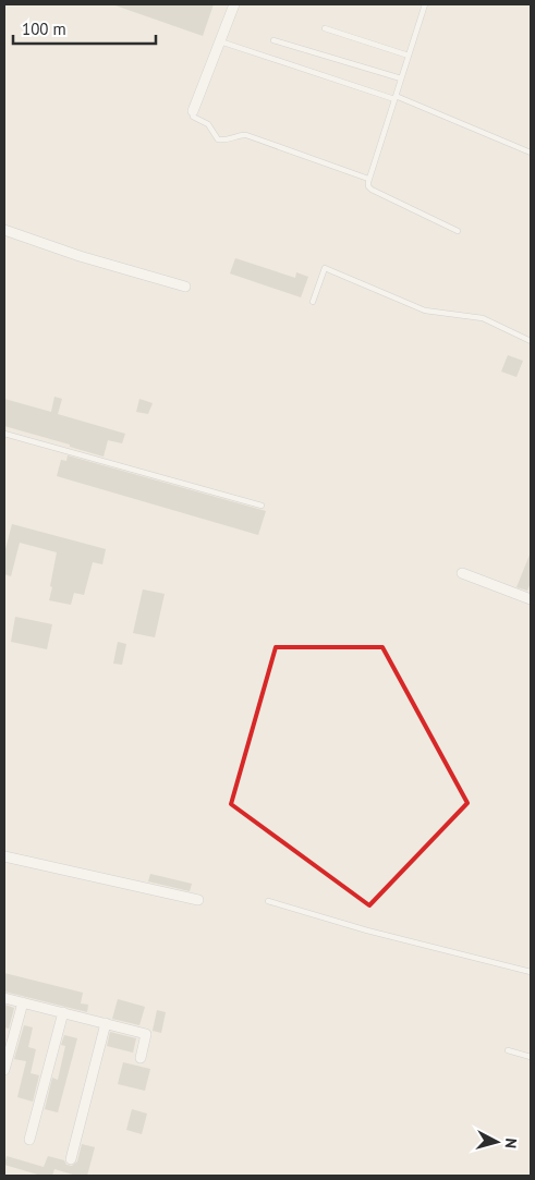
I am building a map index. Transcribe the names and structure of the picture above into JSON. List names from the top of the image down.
{
  "scale_bar": "100 m",
  "north": "right"
}
